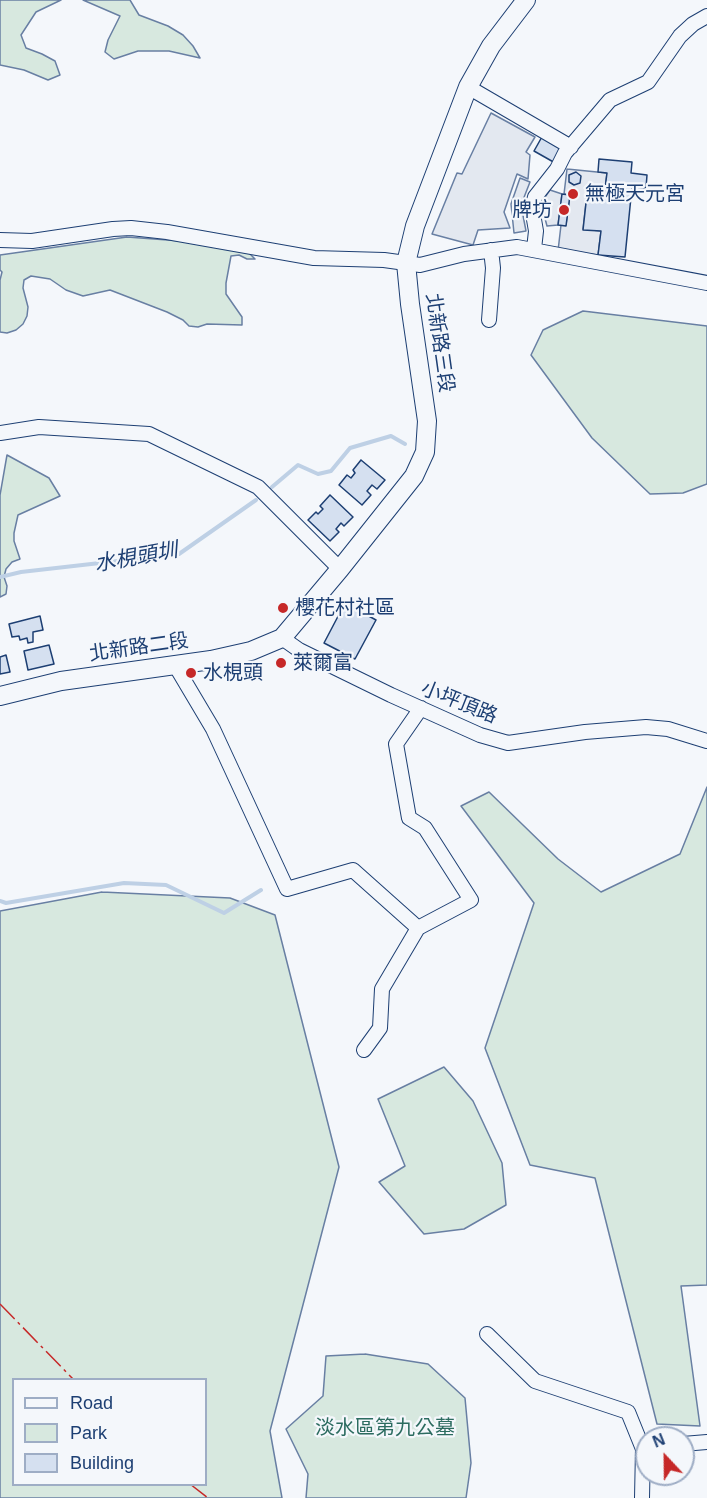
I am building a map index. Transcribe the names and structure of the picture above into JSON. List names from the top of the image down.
{
  "streets": {
    "main road": ["北新路三段", "北新路二段"],
    "street": ["小坪頂路"]
  },
  "crossings": [
    ["北新路三段", "北新路二段"],
    ["北新路三段", "小坪頂路"],
    ["北新路二段", "小坪頂路"]
  ],
  "water": ["水梘頭圳"],
  "parks": ["淡水區第九公墓"],
  "places": [
    "無極天元宮",
    "牌坊",
    "櫻花村社區",
    "萊爾富",
    "水梘頭"
  ],
  "legend": ["Road", "Park", "Building"],
  "north": "top"
}
